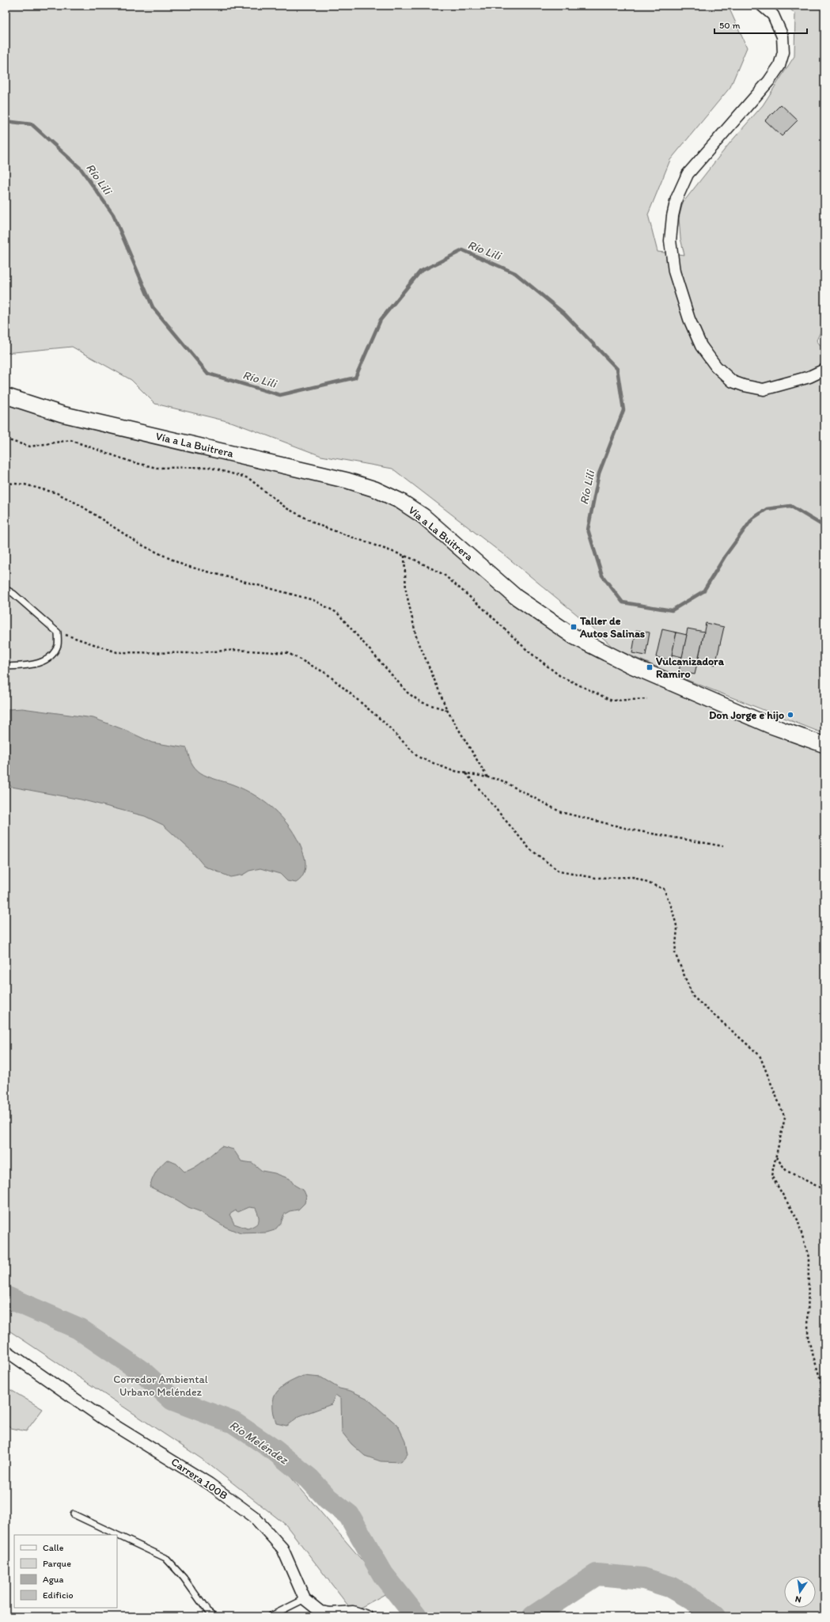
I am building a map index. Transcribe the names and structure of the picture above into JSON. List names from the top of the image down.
{
  "streets": {
    "street": ["Vía a La Buitrera", "Carrera 100B"]
  },
  "water": ["Río Lili", "Río Meléndez"],
  "parks": ["Corredor Ambiental Urbano Meléndez"],
  "places": {
    "transit": ["Taller de Autos Salinas", "Vulcanizadora Ramiro"],
    "other": ["Don Jorge e hijo"]
  },
  "legend": [
    "Calle",
    "Parque",
    "Agua",
    "Edificio"
  ],
  "scale_bar": "50 m",
  "north": "bottom"
}
